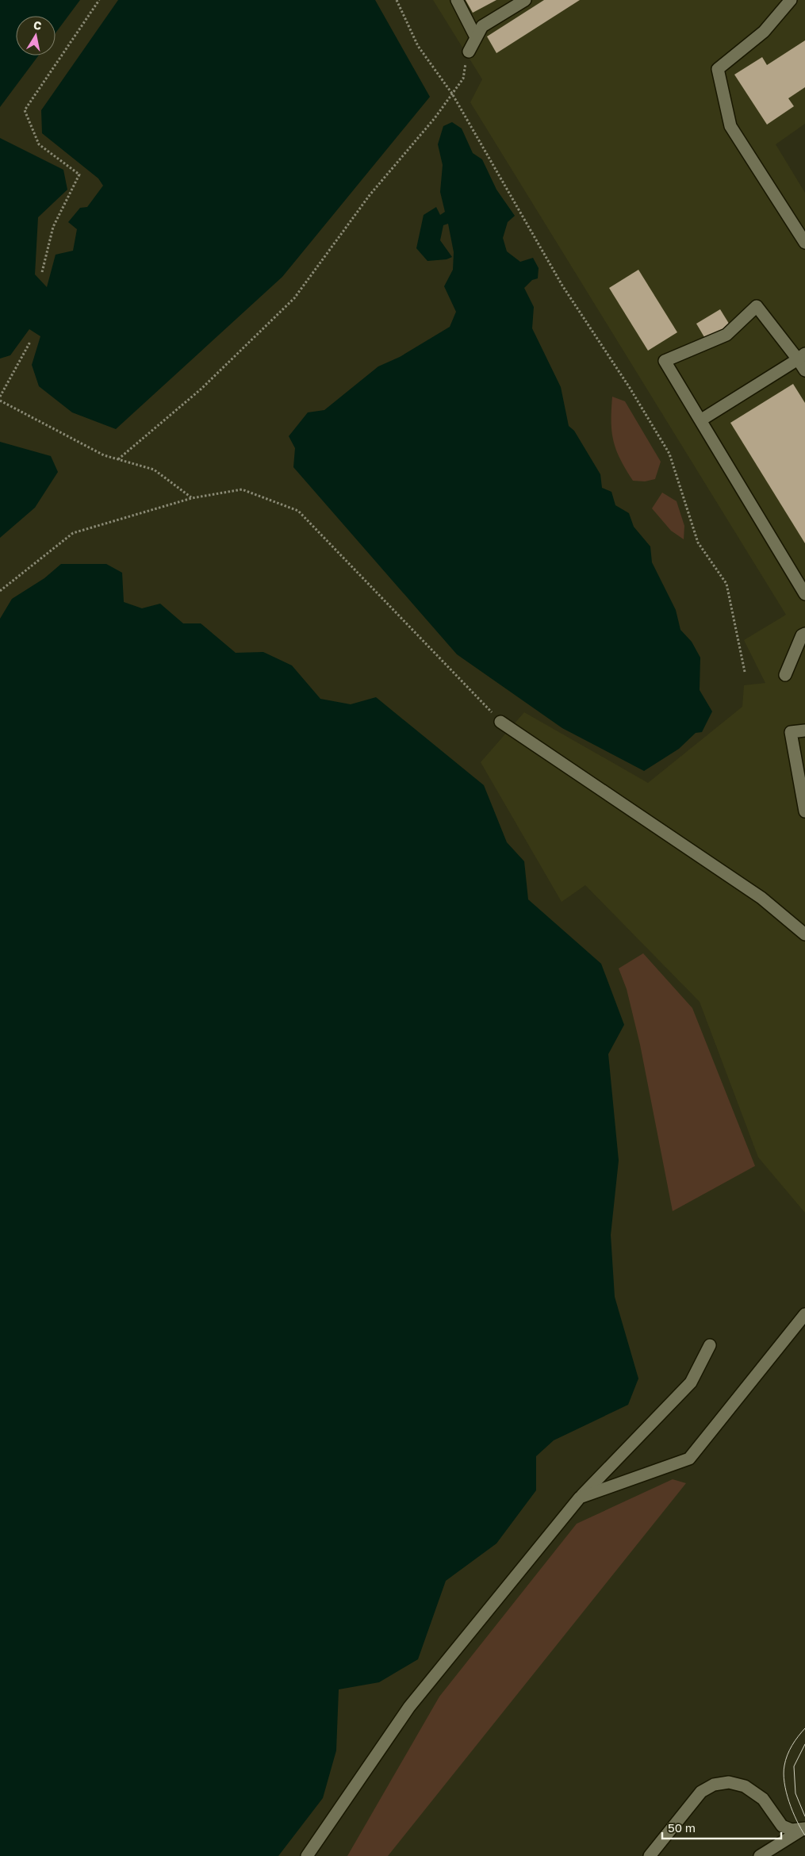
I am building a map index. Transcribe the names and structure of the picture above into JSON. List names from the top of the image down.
{
  "scale_bar": "50 m",
  "north": "top"
}
